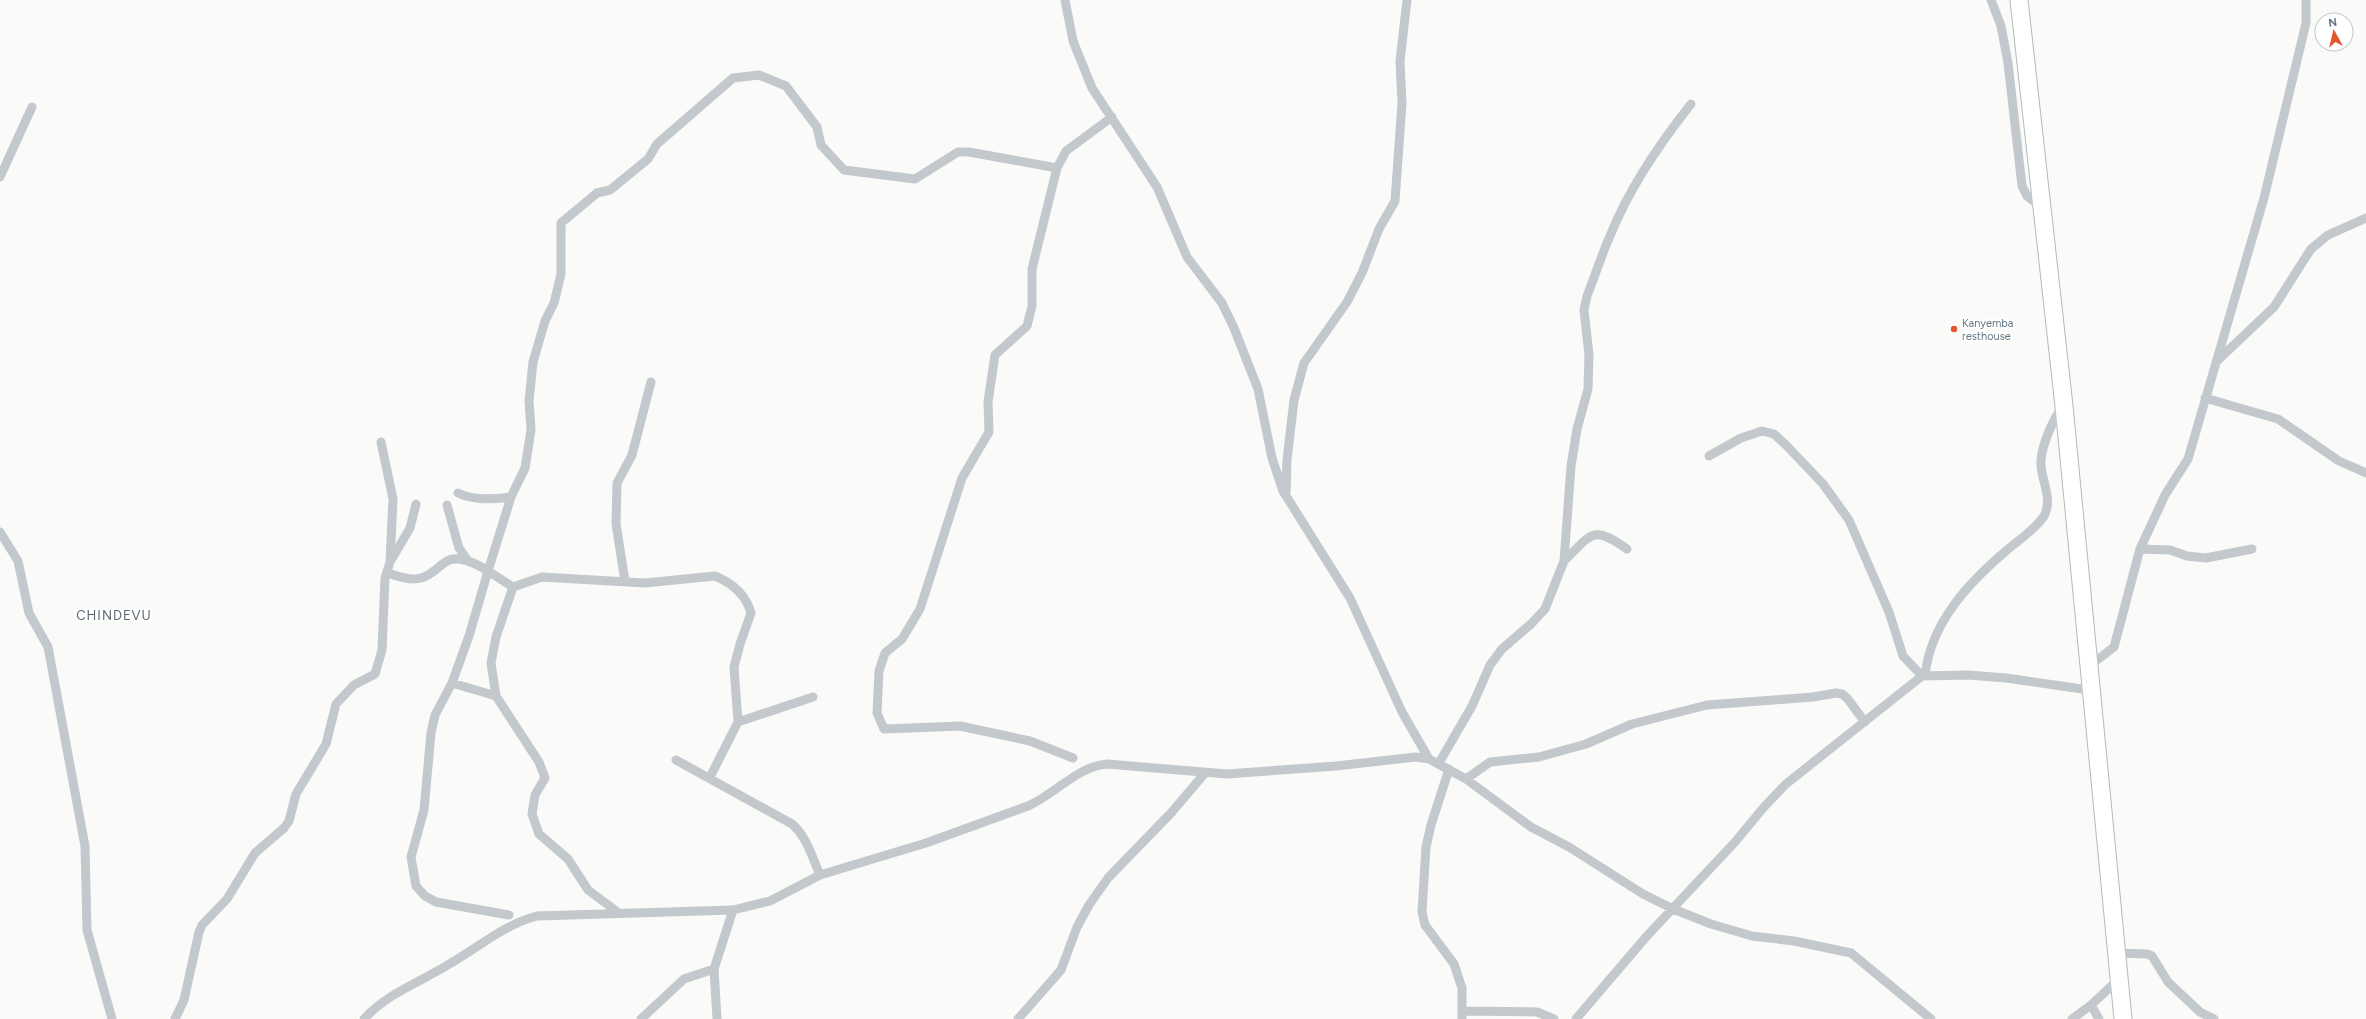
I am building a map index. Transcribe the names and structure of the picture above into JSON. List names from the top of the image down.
{
  "districts": ["CHINDEVU"],
  "places": ["Kanyemba resthouse"],
  "north": "top"
}
